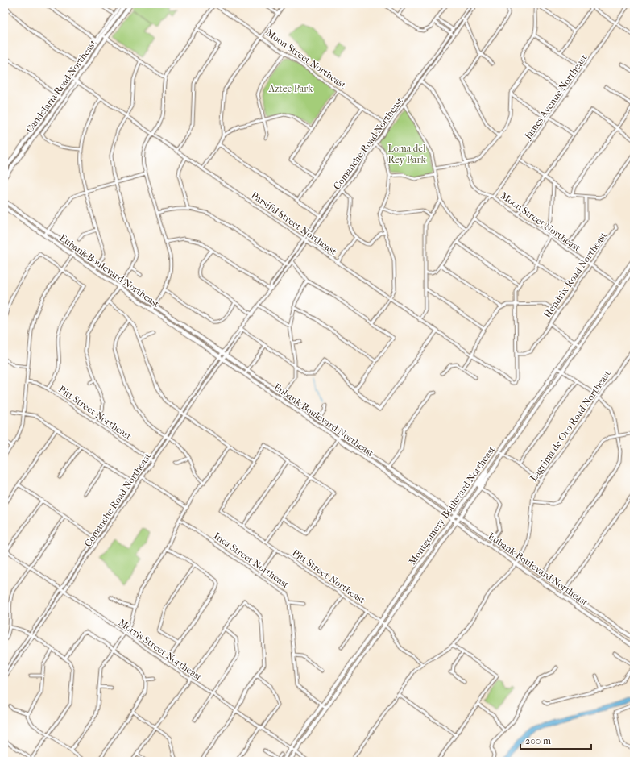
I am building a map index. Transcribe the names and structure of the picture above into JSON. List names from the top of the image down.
{
  "streets": {
    "main road": ["Candelaria Road Northeast", "Eubank Boulevard Northeast", "Montgomery Boulevard Northeast"],
    "street": [
      "Moon Street Northeast",
      "James Avenue Northeast",
      "Comanche Road Northeast",
      "Parsifal Street Northeast",
      "Hendrix Road Northeast",
      "Pitt Street Northeast",
      "Lagrima de Oro Road Northeast",
      "Inca Street Northeast",
      "Morris Street Northeast"
    ]
  },
  "crossings": [
    ["Moon Street Northeast", "James Avenue Northeast"],
    ["Moon Street Northeast", "Comanche Road Northeast"],
    ["Moon Street Northeast", "Hendrix Road Northeast"],
    ["Moon Street Northeast", "Montgomery Boulevard Northeast"],
    ["Candelaria Road Northeast", "Parsifal Street Northeast"],
    ["Comanche Road Northeast", "Parsifal Street Northeast"],
    ["Comanche Road Northeast", "Eubank Boulevard Northeast"],
    ["Comanche Road Northeast", "Pitt Street Northeast"],
    ["Comanche Road Northeast", "Morris Street Northeast"],
    ["Parsifal Street Northeast", "Hendrix Road Northeast"],
    ["Eubank Boulevard Northeast", "Lagrima de Oro Road Northeast"],
    ["Eubank Boulevard Northeast", "Montgomery Boulevard Northeast"],
    ["Pitt Street Northeast", "Lagrima de Oro Road Northeast"],
    ["Pitt Street Northeast", "Montgomery Boulevard Northeast"],
    ["Montgomery Boulevard Northeast", "Inca Street Northeast"],
    ["Montgomery Boulevard Northeast", "Morris Street Northeast"]
  ],
  "parks": ["Aztec Park", "Loma del Rey Park"],
  "scale_bar": "200 m"
}
